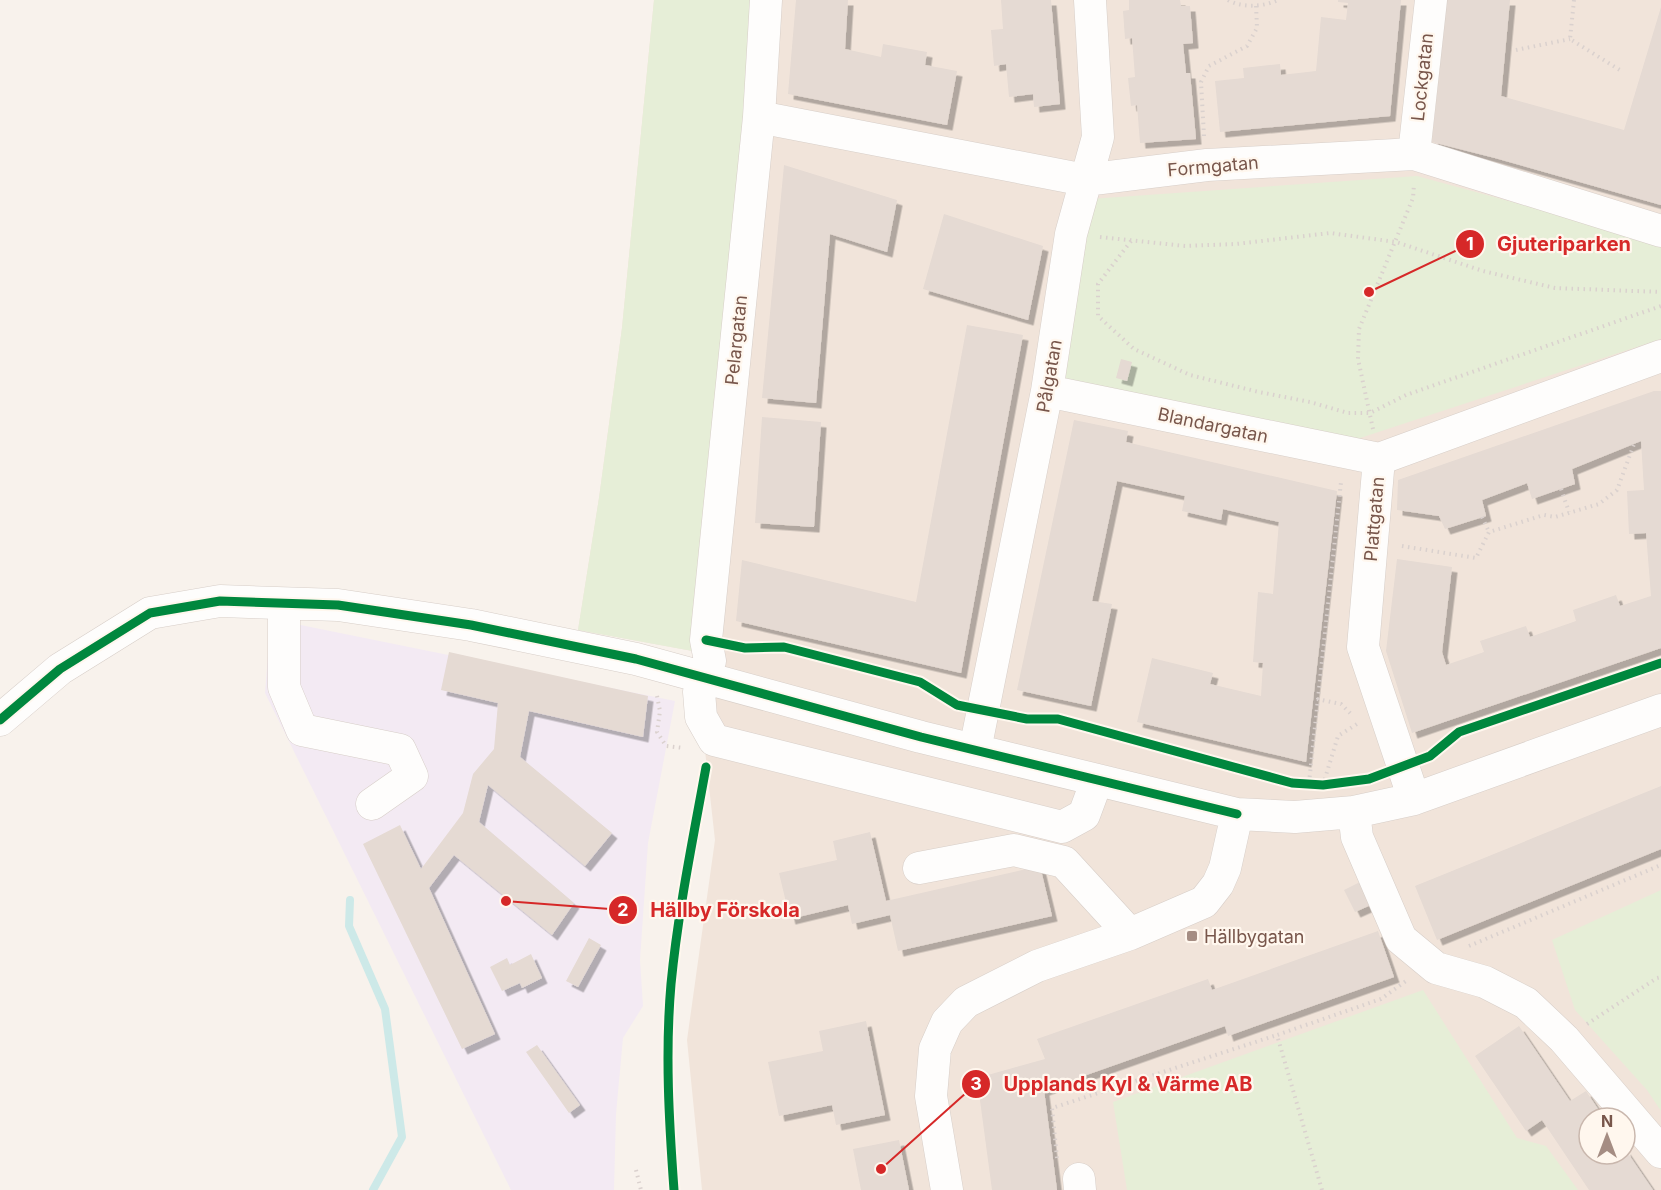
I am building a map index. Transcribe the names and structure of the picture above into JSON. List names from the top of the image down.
{
  "streets": {
    "street": [
      "Lockgatan",
      "Formgatan",
      "Pelargatan",
      "Pålgatan",
      "Blandargatan",
      "Plattgatan"
    ]
  },
  "crossings": [
    ["Lockgatan", "Formgatan"],
    ["Formgatan", "Pelargatan"],
    ["Formgatan", "Pålgatan"],
    ["Pålgatan", "Blandargatan"],
    ["Blandargatan", "Plattgatan"]
  ],
  "places": {
    "other": ["Gjuteriparken", "Hällby Förskola", "Upplands Kyl & Värme AB"],
    "transit": ["Hällbygatan"]
  },
  "north": "top"
}
